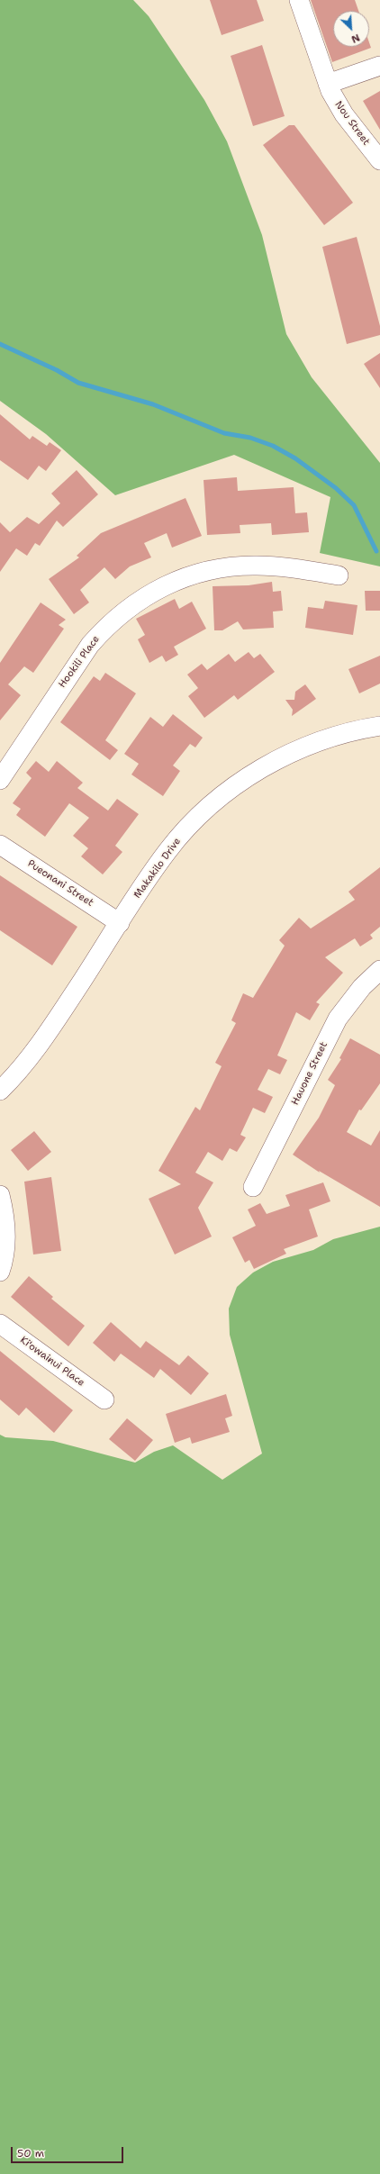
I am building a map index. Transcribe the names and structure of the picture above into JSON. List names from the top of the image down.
{
  "streets": {
    "street": [
      "Nou Street",
      "Hookili Place",
      "Makakilo Drive",
      "Pueonani Street",
      "Hauone Street",
      "Ki'owainui Place"
    ]
  },
  "crossings": [
    ["Makakilo Drive", "Pueonani Street"]
  ],
  "scale_bar": "50 m",
  "north": "bottom right"
}
